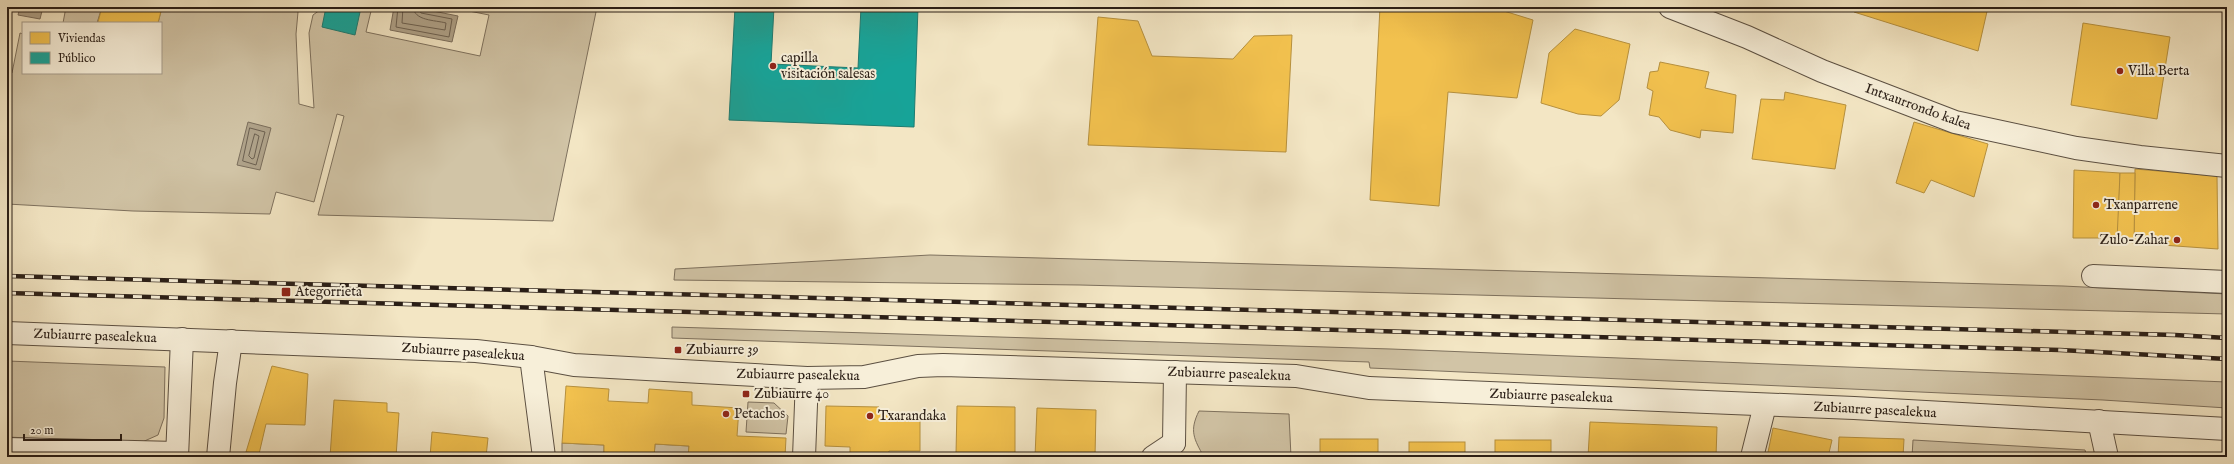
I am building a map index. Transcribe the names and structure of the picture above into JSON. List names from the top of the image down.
{
  "streets": {
    "street": ["Intxaurrondo kalea", "Zubiaurre pasealekua"]
  },
  "places": {
    "other": [
      "capilla visitación salesas",
      "Villa Berta",
      "Txanparrene",
      "Zulo-Zahar",
      "Petachos",
      "Txarandaka"
    ],
    "transit": ["Ategorrieta", "Zubiaurre 39", "Zubiaurre 40"]
  },
  "legend": ["Viviendas", "Público"],
  "scale_bar": "20 m"
}
